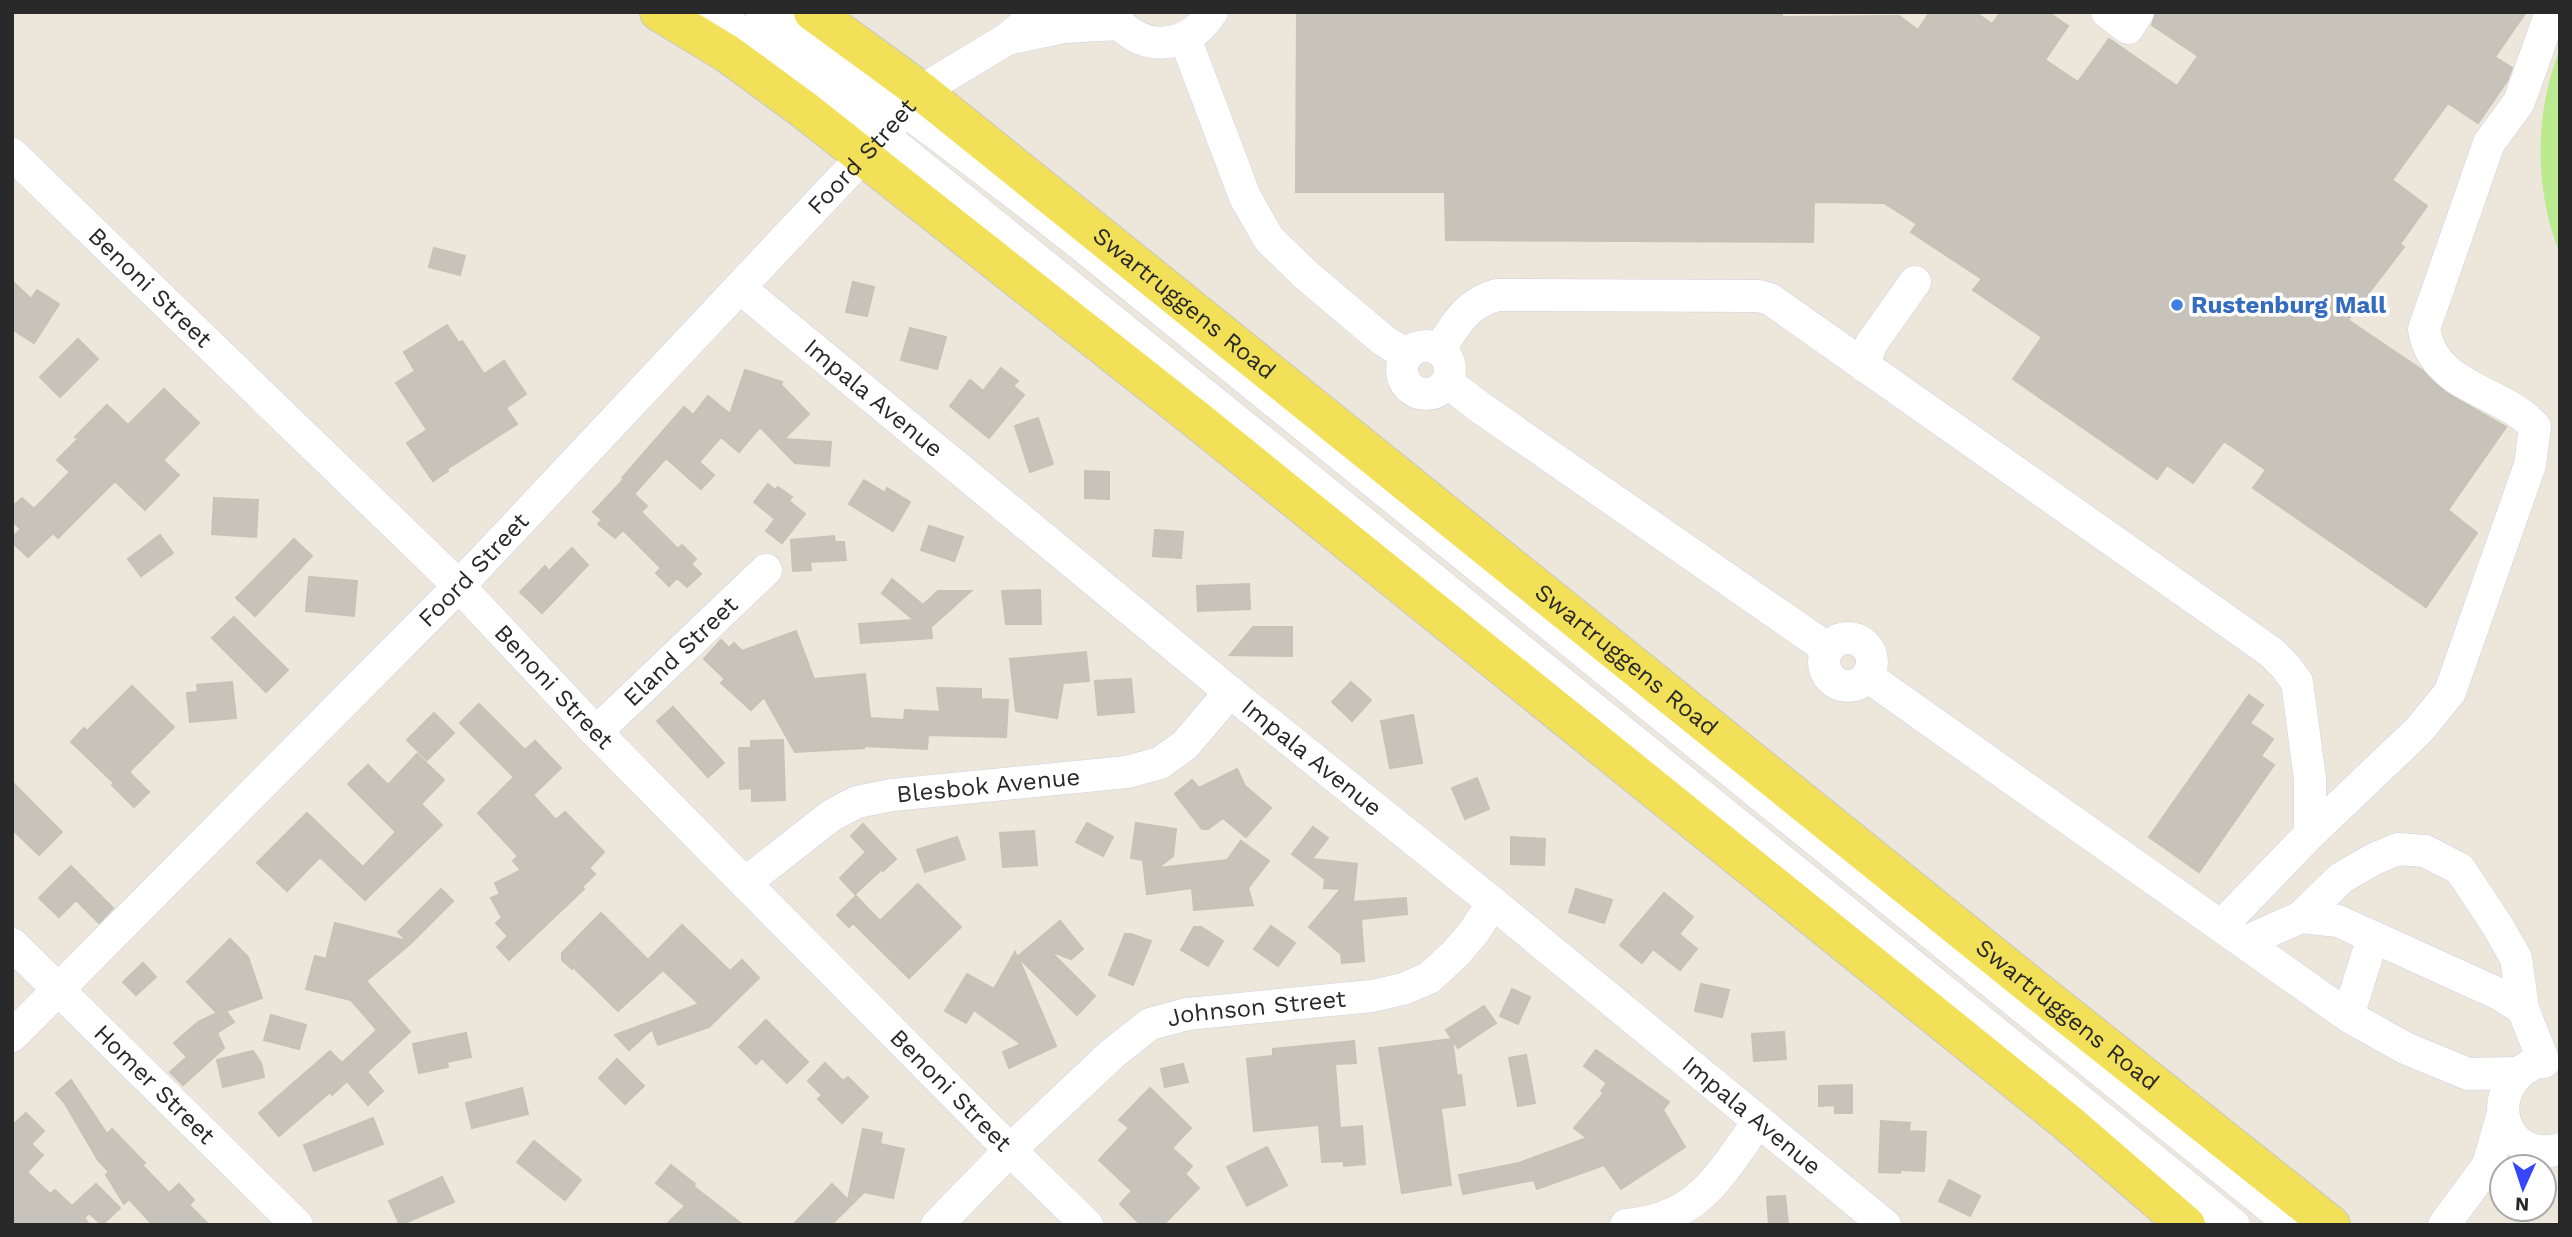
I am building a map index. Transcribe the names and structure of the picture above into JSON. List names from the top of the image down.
{
  "streets": {
    "main road": ["Swartruggens Road"],
    "street": [
      "Foord Street",
      "Benoni Street",
      "Impala Avenue",
      "Eland Street",
      "Blesbok Avenue",
      "Johnson Street",
      "Homer Street"
    ]
  },
  "crossings": [
    ["Foord Street", "Benoni Street"],
    ["Foord Street", "Swartruggens Road"],
    ["Foord Street", "Impala Avenue"],
    ["Foord Street", "Homer Street"],
    ["Benoni Street", "Eland Street"],
    ["Benoni Street", "Blesbok Avenue"],
    ["Benoni Street", "Johnson Street"],
    ["Impala Avenue", "Blesbok Avenue"],
    ["Impala Avenue", "Johnson Street"]
  ],
  "places": ["Rustenburg Mall"],
  "north": "bottom"
}
